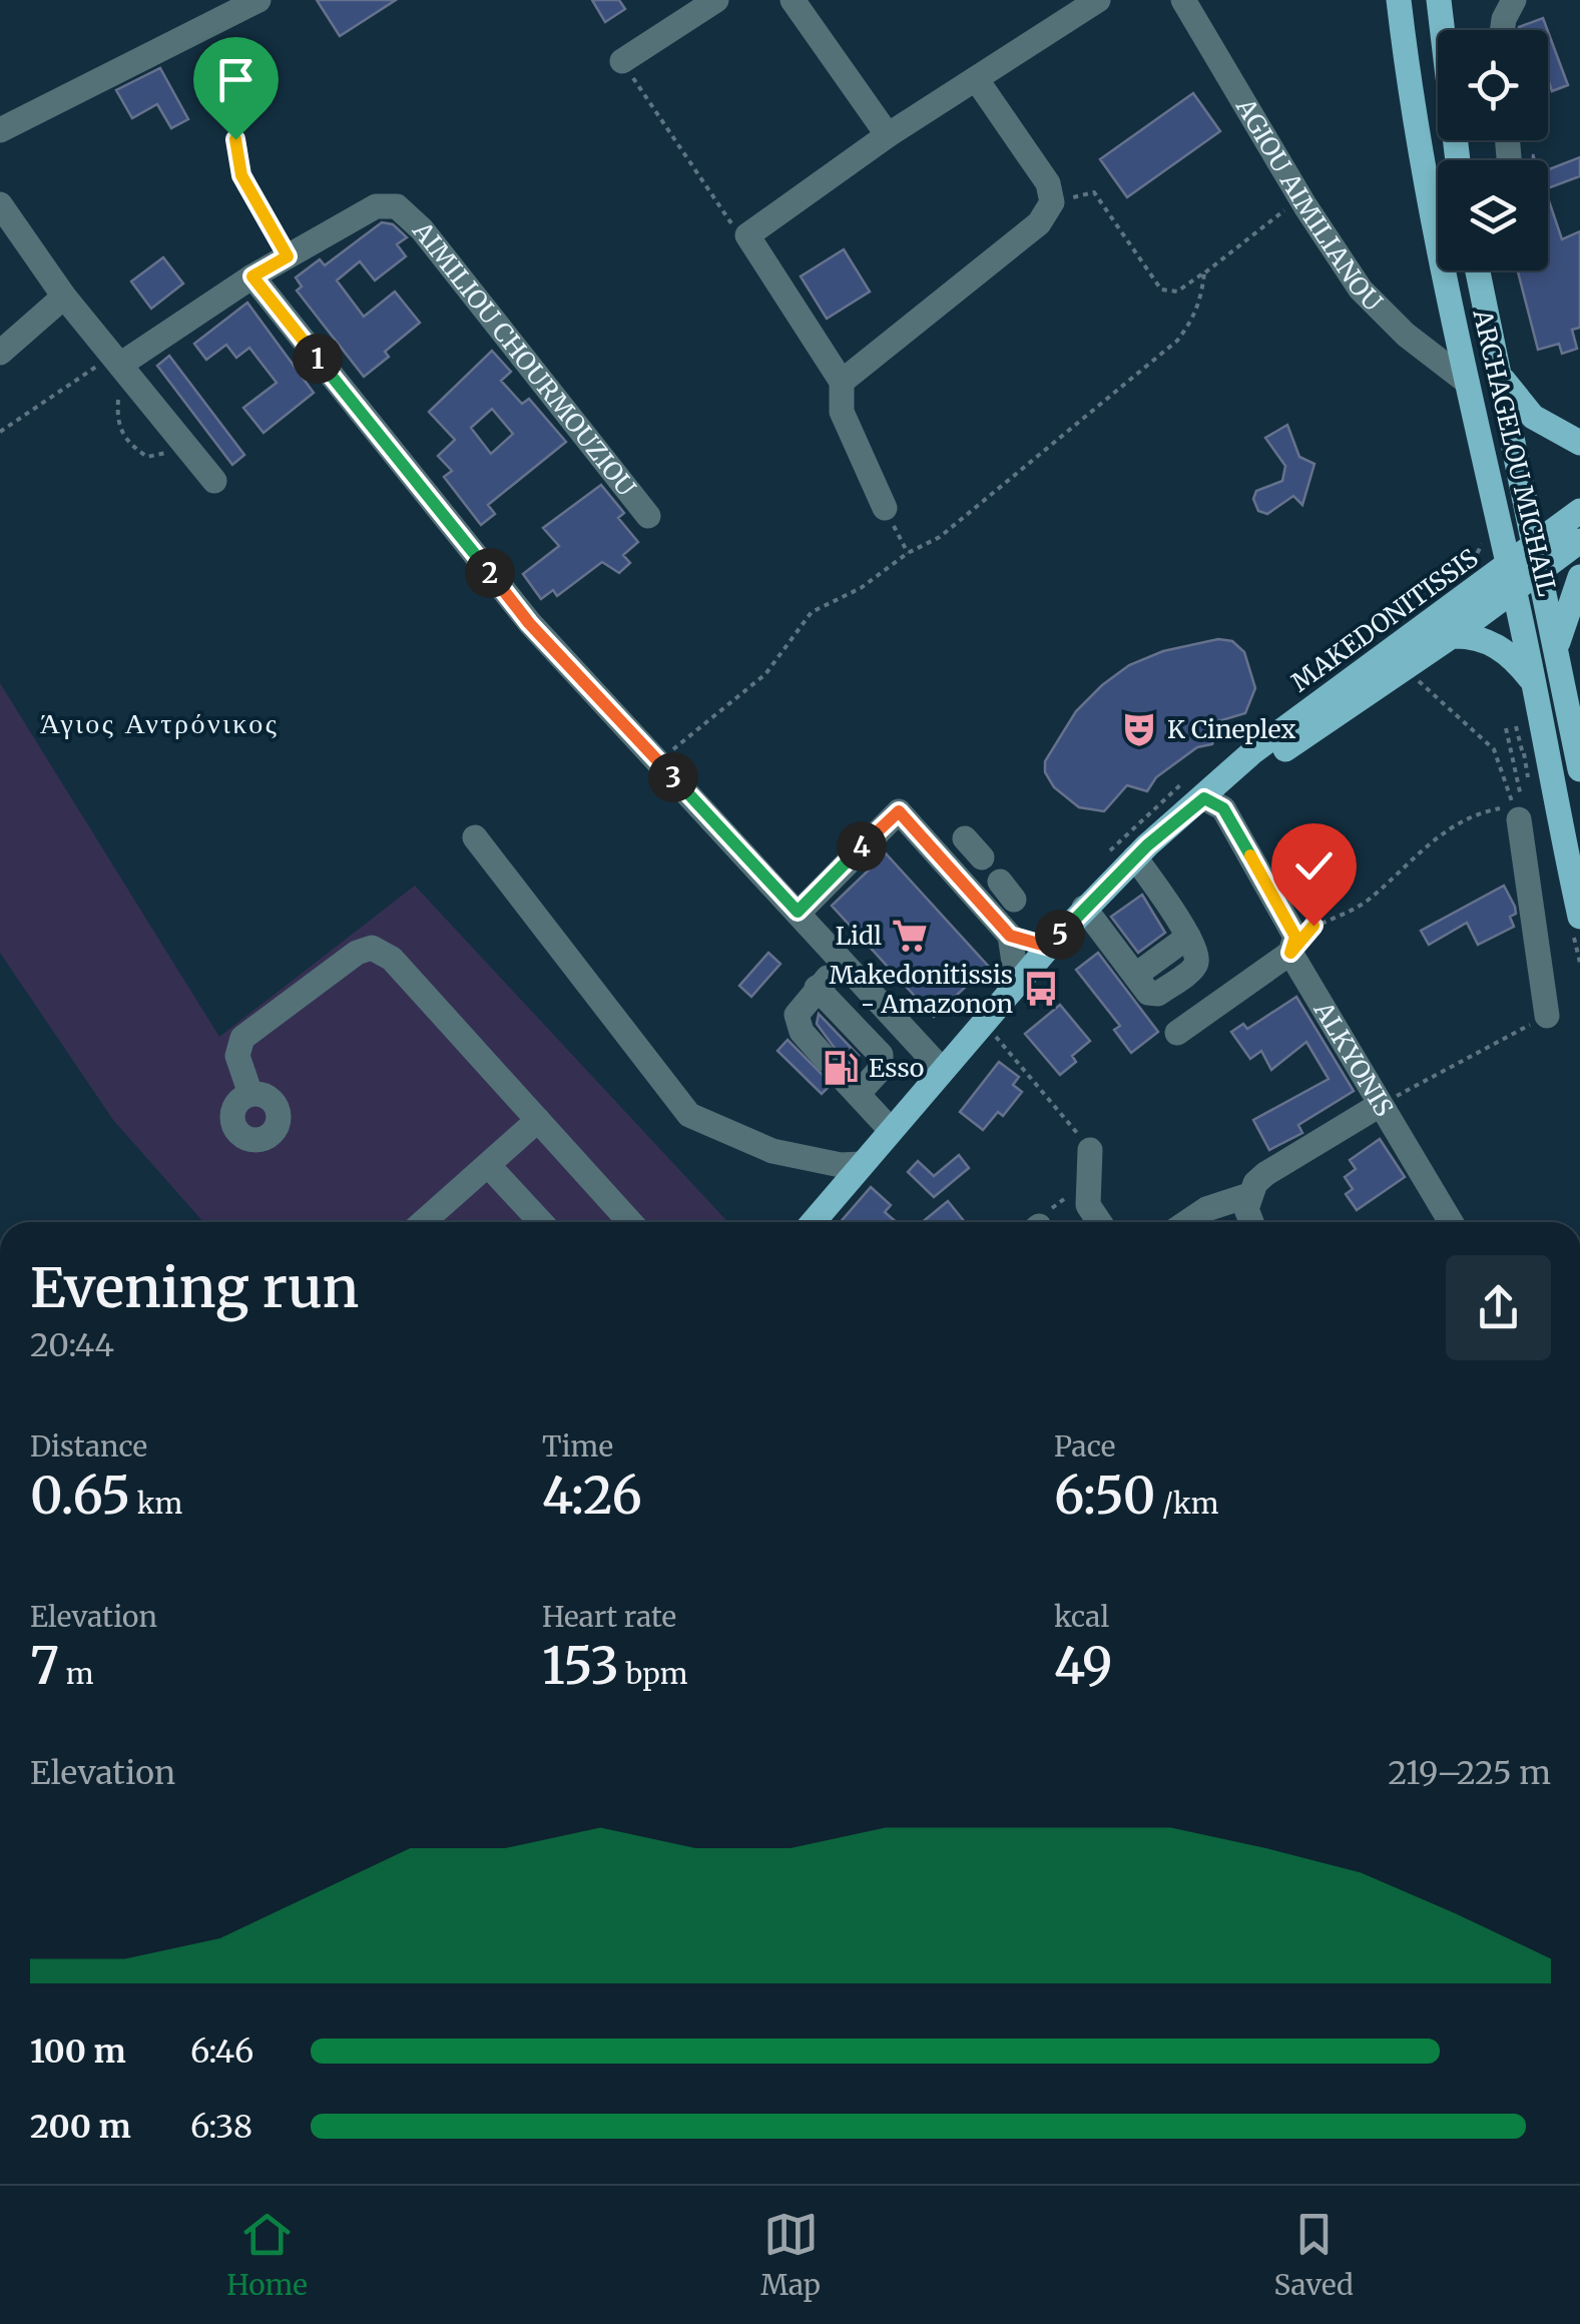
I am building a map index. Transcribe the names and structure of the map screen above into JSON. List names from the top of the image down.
{
  "streets": {
    "main road": ["ARCHAGELOU MICHAIL", "MAKEDONITISSIS"],
    "street": ["AGIOU AIMILIANOU", "AIMILIOU CHOURMOUZIOU", "ALKYONIS"]
  },
  "crossings": [
    ["AGIOU AIMILIANOU", "ARCHAGELOU MICHAIL"],
    ["ARCHAGELOU MICHAIL", "MAKEDONITISSIS"],
    ["MAKEDONITISSIS", "ALKYONIS"]
  ],
  "districts": ["Άγιος Αντρόνικος"],
  "places": {
    "theatre": ["K Cineplex"],
    "supermarket": ["Lidl"],
    "bus stop": ["Makedonitissis - Amazonon"],
    "fuel station": ["Esso"]
  },
  "page": {
    "pins": [
      "1",
      "2",
      "3",
      "4",
      "5"
    ],
    "heading": ["Evening run", "20:44"],
    "stats": [
      ["Distance", "0.65 km"],
      ["Time", "4:26"],
      ["Pace", "6:50 /km"],
      ["Elevation", "7 m"],
      ["Heart rate", "153 bpm"],
      ["kcal", "49"]
    ],
    "chart": ["Elevation", "219–225 m"],
    "list": [
      {
        "name": "100 m",
        "note": "6:46"
      },
      {
        "name": "200 m",
        "note": "6:38"
      }
    ],
    "tabs": ["Home", "Map", "Saved"]
  }
}
